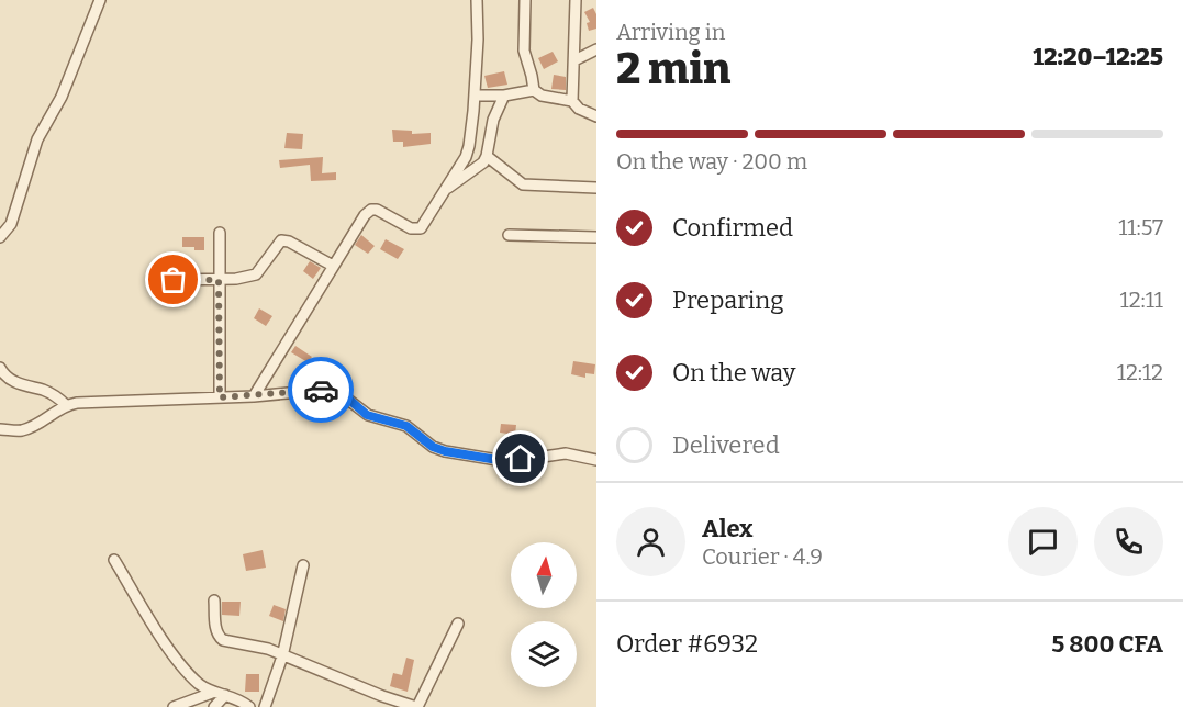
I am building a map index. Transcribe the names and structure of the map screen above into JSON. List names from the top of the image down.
{
  "north": "top",
  "page": {
    "heading": ["2 min", "Arriving in", "12:20–12:25"],
    "panel": [
      "Alex",
      "Courier · 4.9",
      "Order #6932",
      "5 800 CFA"
    ],
    "bar": "On the way · 200 m",
    "list": [
      ["Confirmed", "11:57"],
      ["Preparing", "12:11"],
      ["On the way", "12:12"],
      "Delivered"
    ]
  }
}
